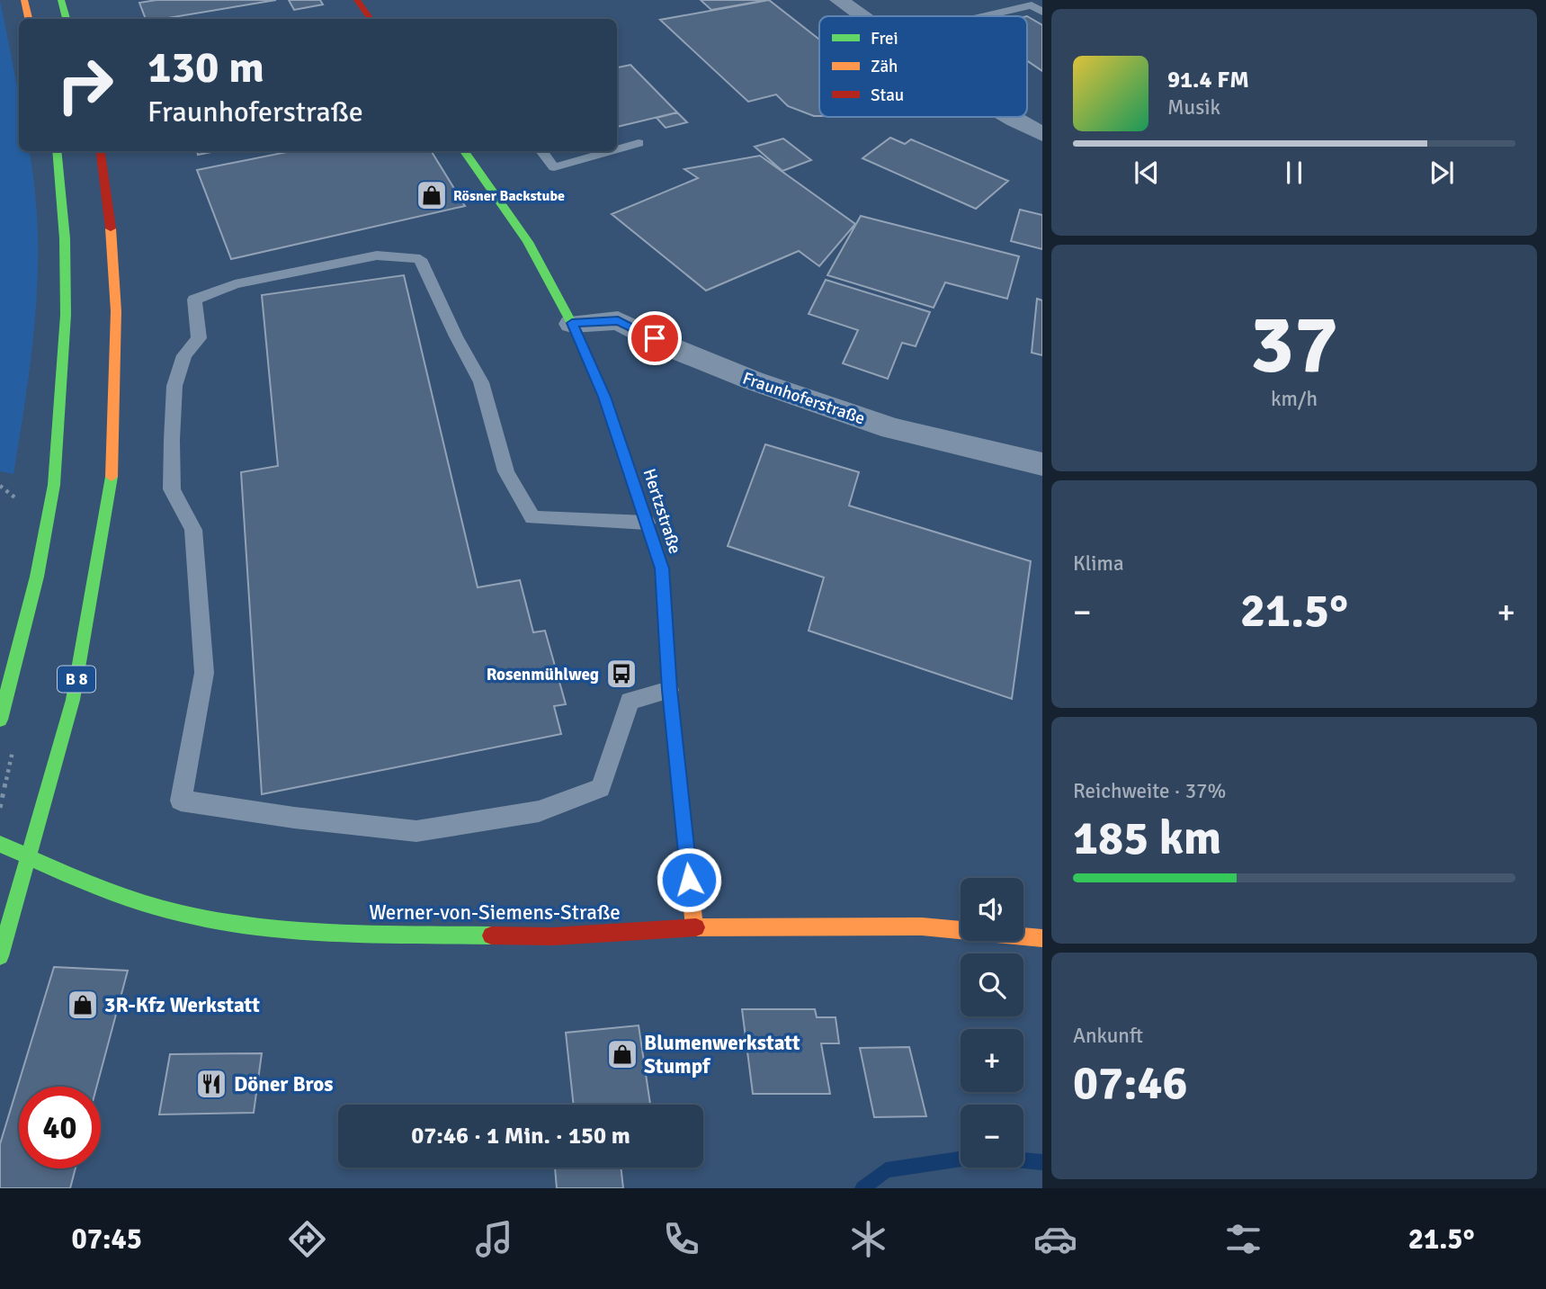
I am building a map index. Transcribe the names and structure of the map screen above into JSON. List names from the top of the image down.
{
  "streets": {
    "main road": ["Hertzstraße", "B 8", "Werner-von-Siemens-Straße"],
    "street": ["Fraunhoferstraße"]
  },
  "crossings": [
    ["Fraunhoferstraße", "Hertzstraße"],
    ["Hertzstraße", "Werner-von-Siemens-Straße"]
  ],
  "places": {
    "shop": ["Rösner Backstube", "3R-Kfz Werkstatt", "Blumenwerkstatt Stumpf"],
    "bus stop": ["Rosenmühlweg"],
    "restaurant": ["Döner Bros"]
  },
  "legend": ["Frei", "Zäh", "Stau"],
  "page": {
    "turn": ["130 m", "Fraunhoferstraße"],
    "song": ["91.4 FM", "Musik"],
    "tile": [
      ["37", "km/h"],
      "Klima",
      ["Reichweite · 37%", "185 km"],
      ["Ankunft", "07:46"]
    ],
    "heat": ["−", "21.5°", "+"],
    "map_buttons": ["+", "−"],
    "limit": "40",
    "trip": "07:46 · 1 Min. · 150 m",
    "tabs": ["07:45", "21.5°"]
  }
}
